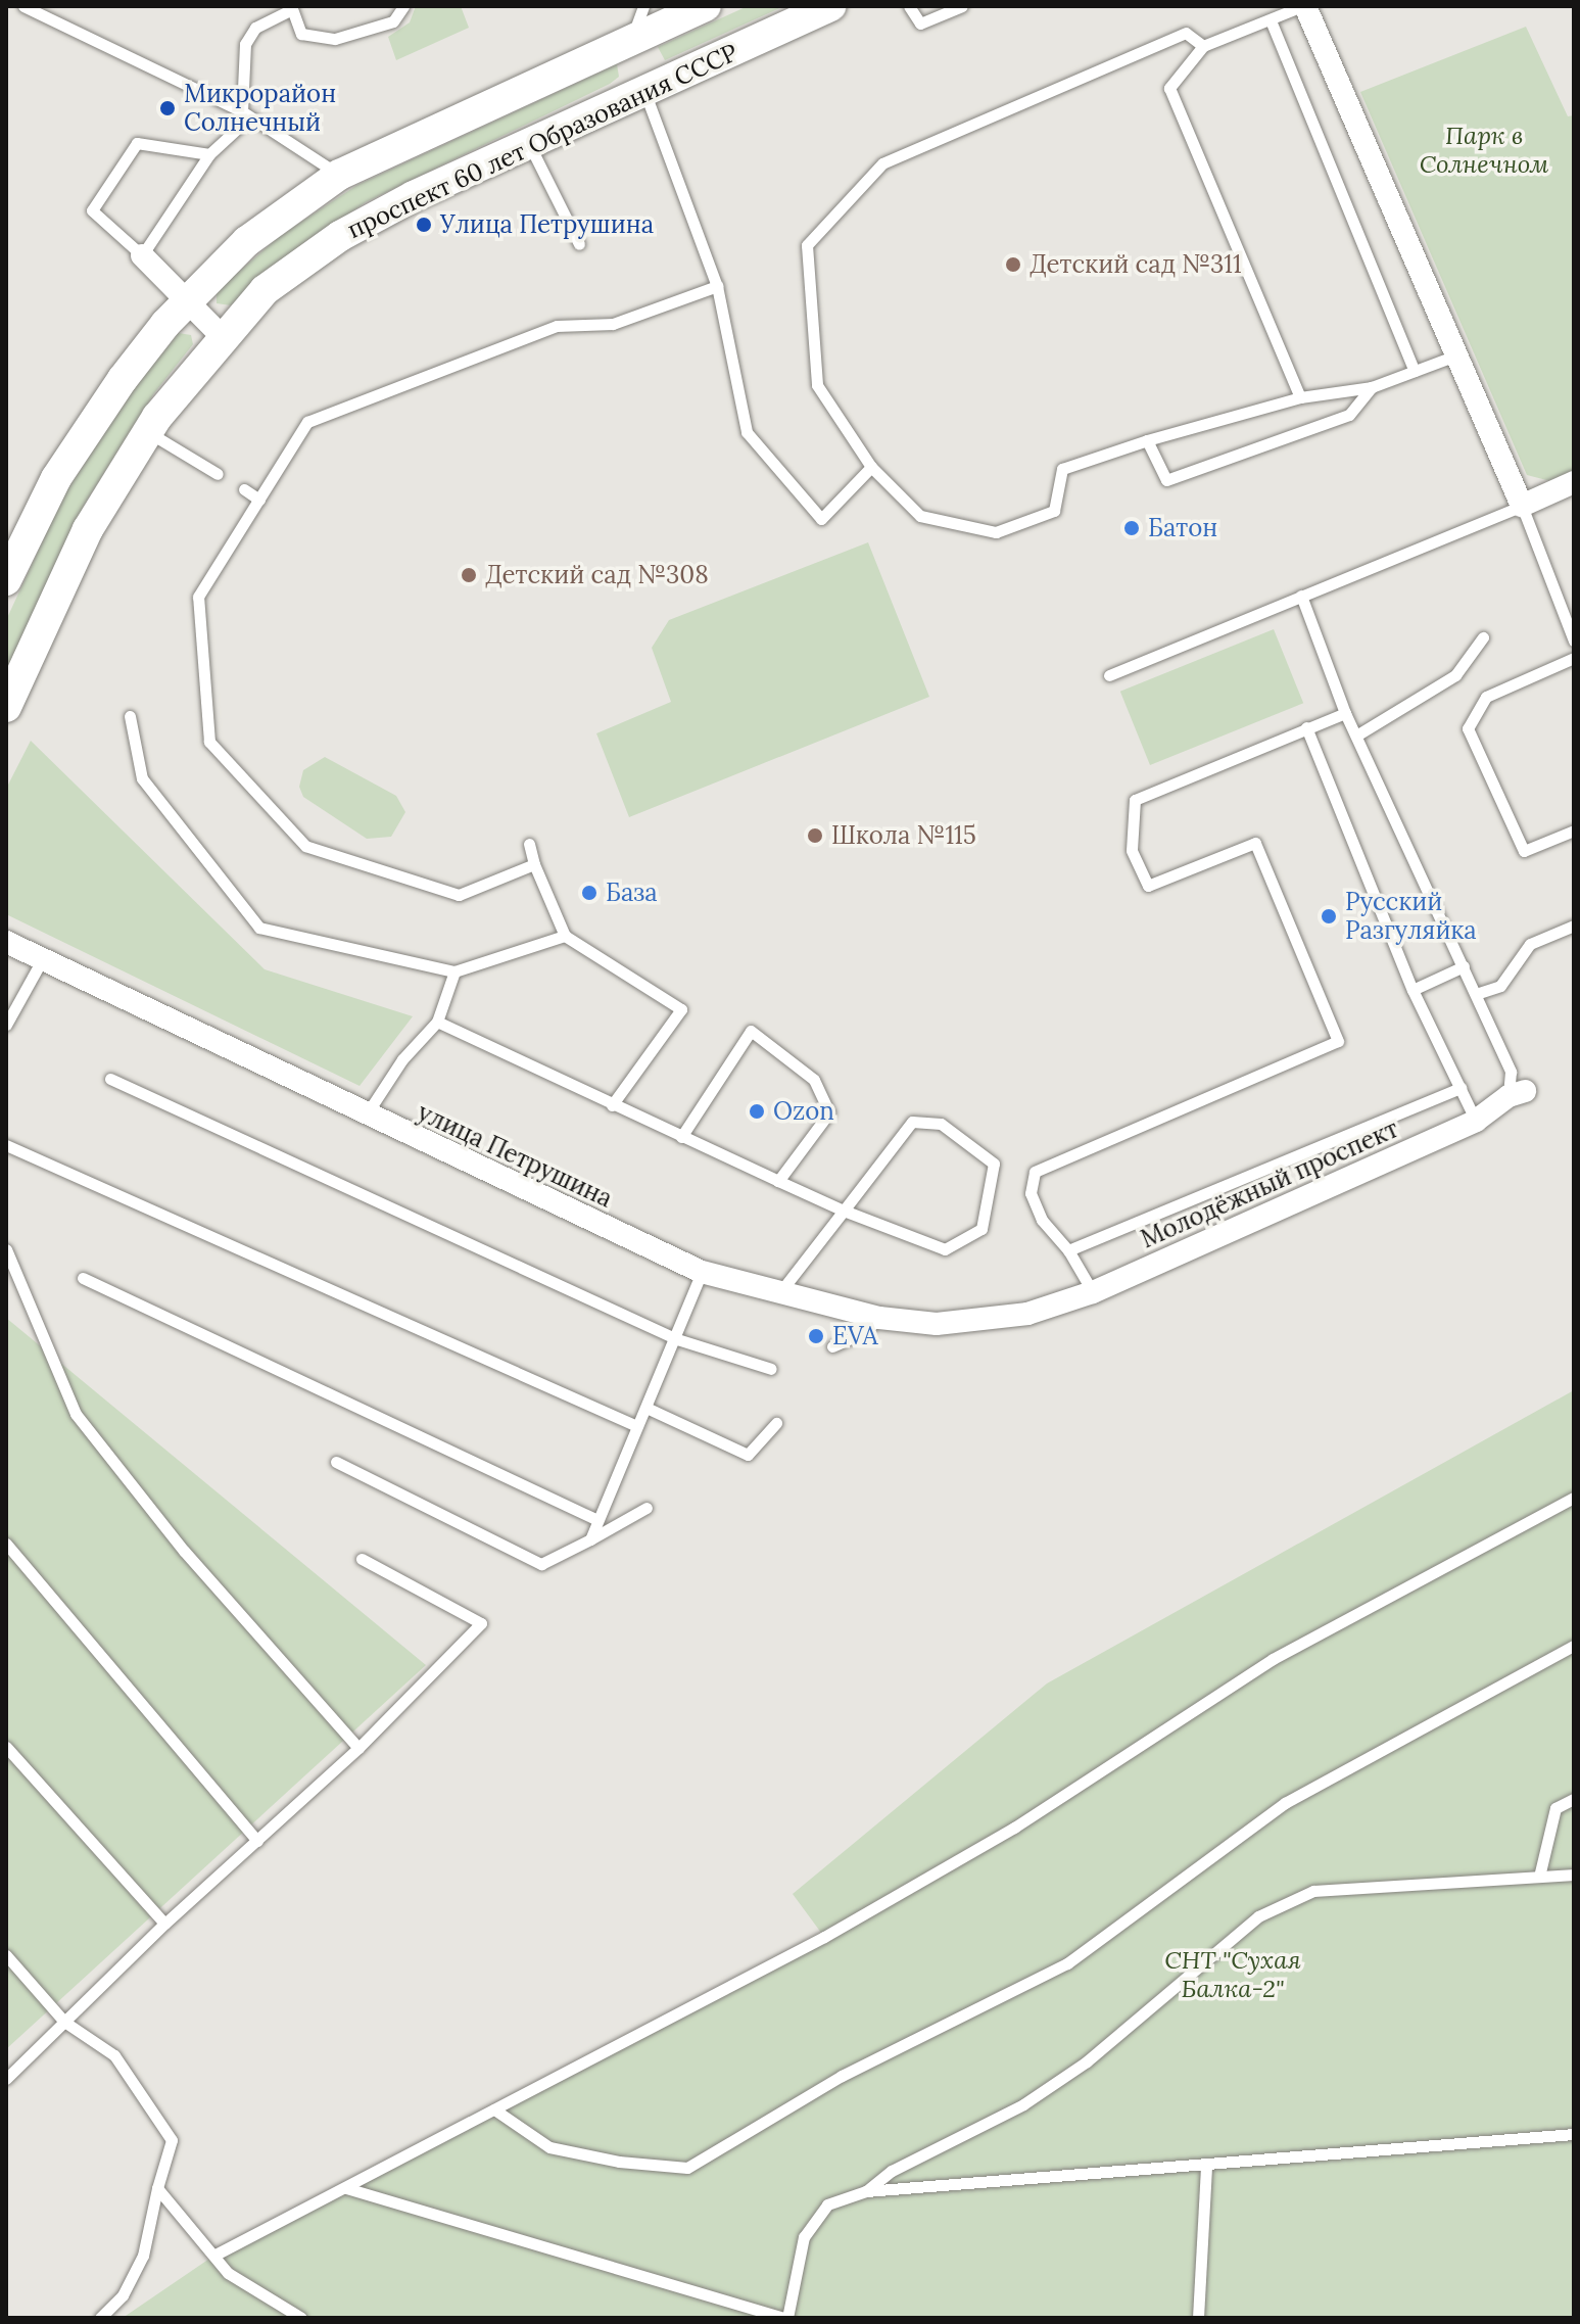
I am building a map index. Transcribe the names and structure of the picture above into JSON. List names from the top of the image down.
{
  "streets": {
    "main road": ["проспект 60 лет Образования СССР"],
    "street": ["улица Петрушина", "Молодёжный проспект"]
  },
  "crossings": [
    ["улица Петрушина", "Молодёжный проспект"]
  ],
  "parks": ["Парк в Солнечном", "СНТ \"Сухая Балка-2\""],
  "places": [
    "Микрорайон Солнечный",
    "Улица Петрушина",
    "Детский сад №311",
    "Батон",
    "Детский сад №308",
    "Школа №115",
    "База",
    "Русский Разгуляйка",
    "Ozon",
    "EVA"
  ]
}
